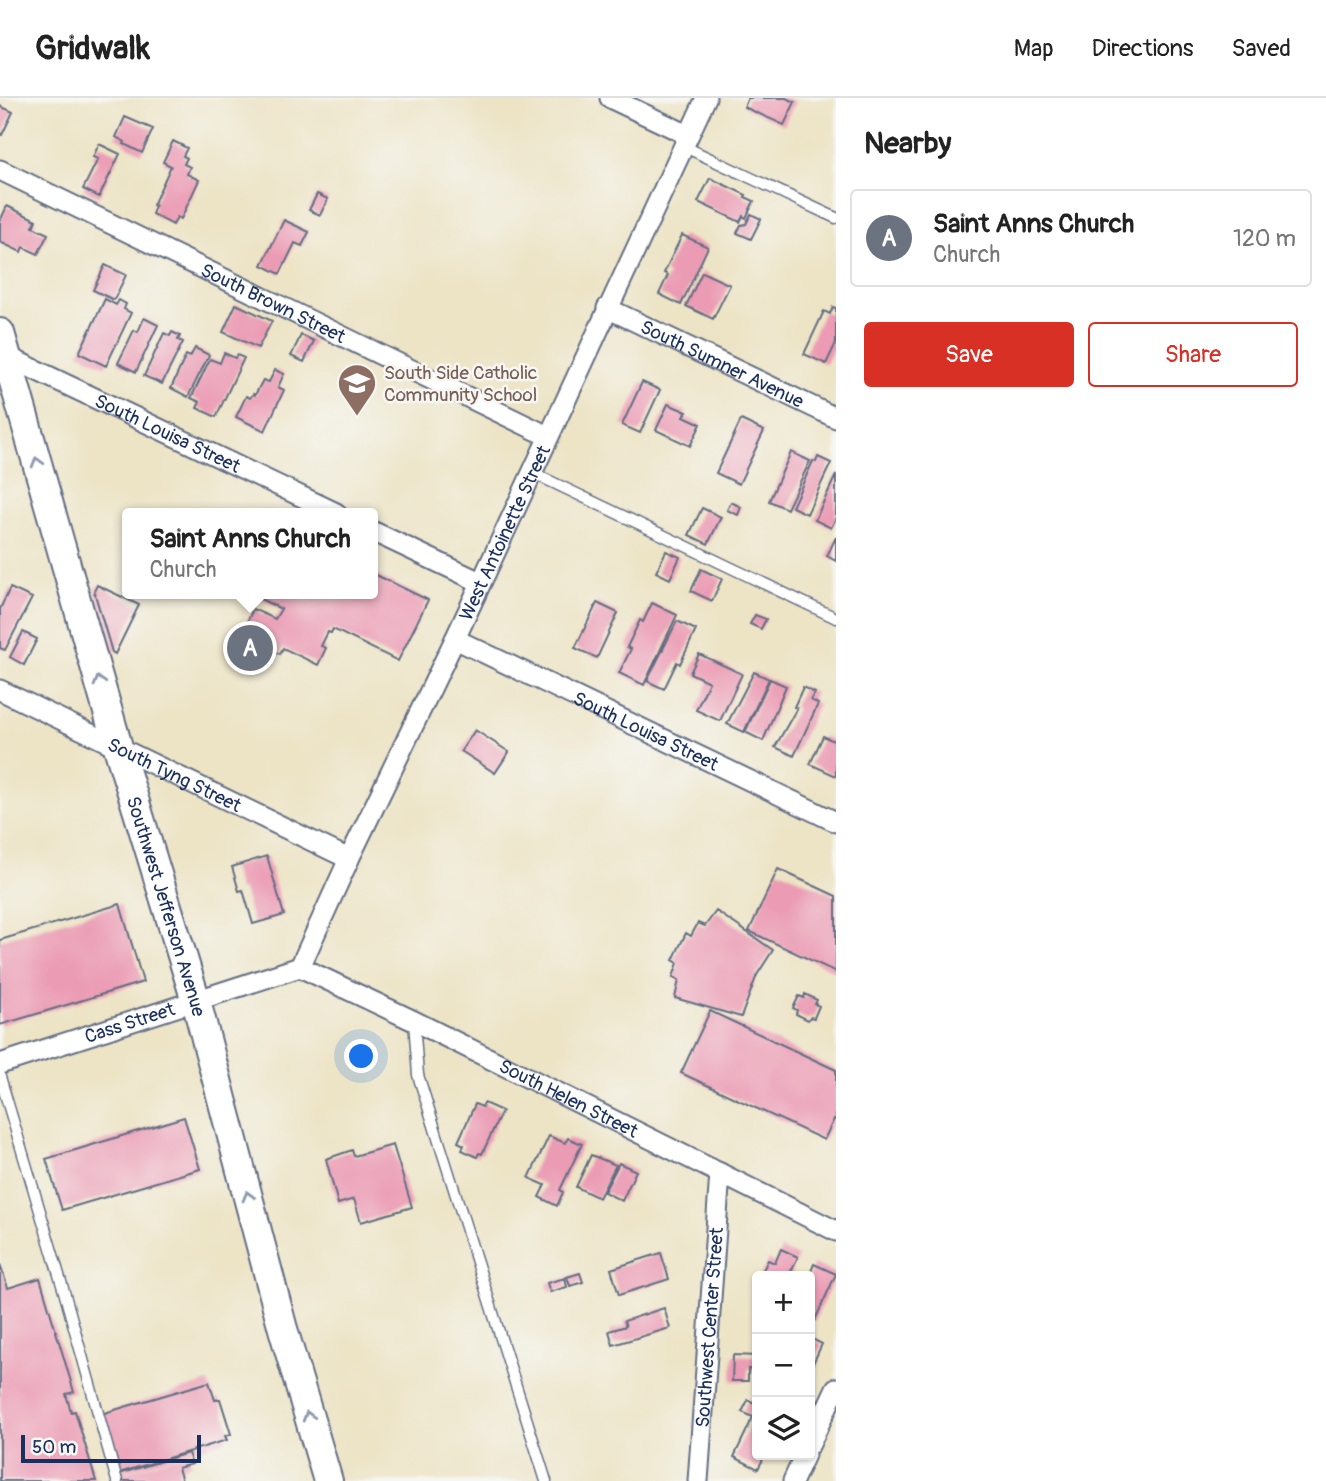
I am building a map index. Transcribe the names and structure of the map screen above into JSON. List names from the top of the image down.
{
  "streets": {
    "main road": ["Southwest Jefferson Avenue"],
    "street": [
      "South Brown Street",
      "South Sumner Avenue",
      "South Louisa Street",
      "West Antoinette Street",
      "South Tyng Street",
      "Cass Street",
      "South Helen Street",
      "Southwest Center Street"
    ]
  },
  "crossings": [
    ["South Brown Street", "West Antoinette Street"],
    ["South Sumner Avenue", "West Antoinette Street"],
    ["South Louisa Street", "West Antoinette Street"],
    ["South Louisa Street", "Southwest Jefferson Avenue"],
    ["West Antoinette Street", "South Tyng Street"],
    ["West Antoinette Street", "Cass Street"],
    ["West Antoinette Street", "South Helen Street"],
    ["South Tyng Street", "Southwest Jefferson Avenue"],
    ["Southwest Jefferson Avenue", "Cass Street"],
    ["Cass Street", "South Helen Street"],
    ["South Helen Street", "Southwest Center Street"]
  ],
  "one_way": ["Southwest Jefferson Avenue"],
  "places": {
    "school or university": ["South Side Catholic Community School"]
  },
  "scale_bar": "50 m",
  "page": {
    "header": "Gridwalk",
    "nav": ["Map", "Directions", "Saved"],
    "heading": "Nearby",
    "list": [
      {
        "mark": "A",
        "name": "Saint Anns Church",
        "note": "Church",
        "value": "120 m"
      }
    ],
    "buttons": ["Save", "Share"],
    "popup": ["Saint Anns Church", "Church"],
    "pins": "A",
    "map_buttons": ["+", "−"],
    "scale": "50 m"
  }
}
